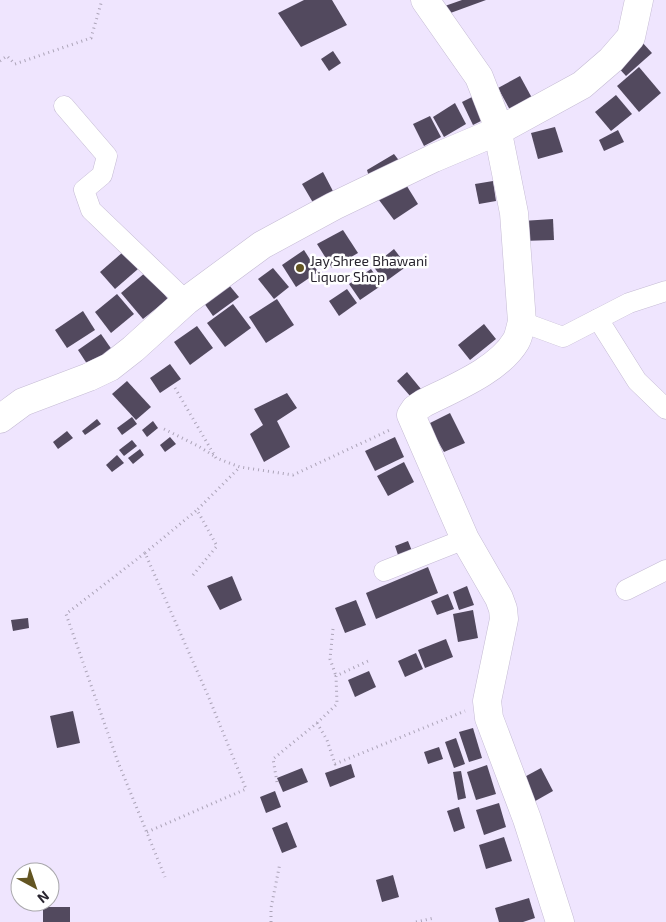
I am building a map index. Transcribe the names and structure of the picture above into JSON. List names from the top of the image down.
{
  "places": ["Jay Shree Bhawani Liquor Shop"],
  "north": "bottom right"
}
